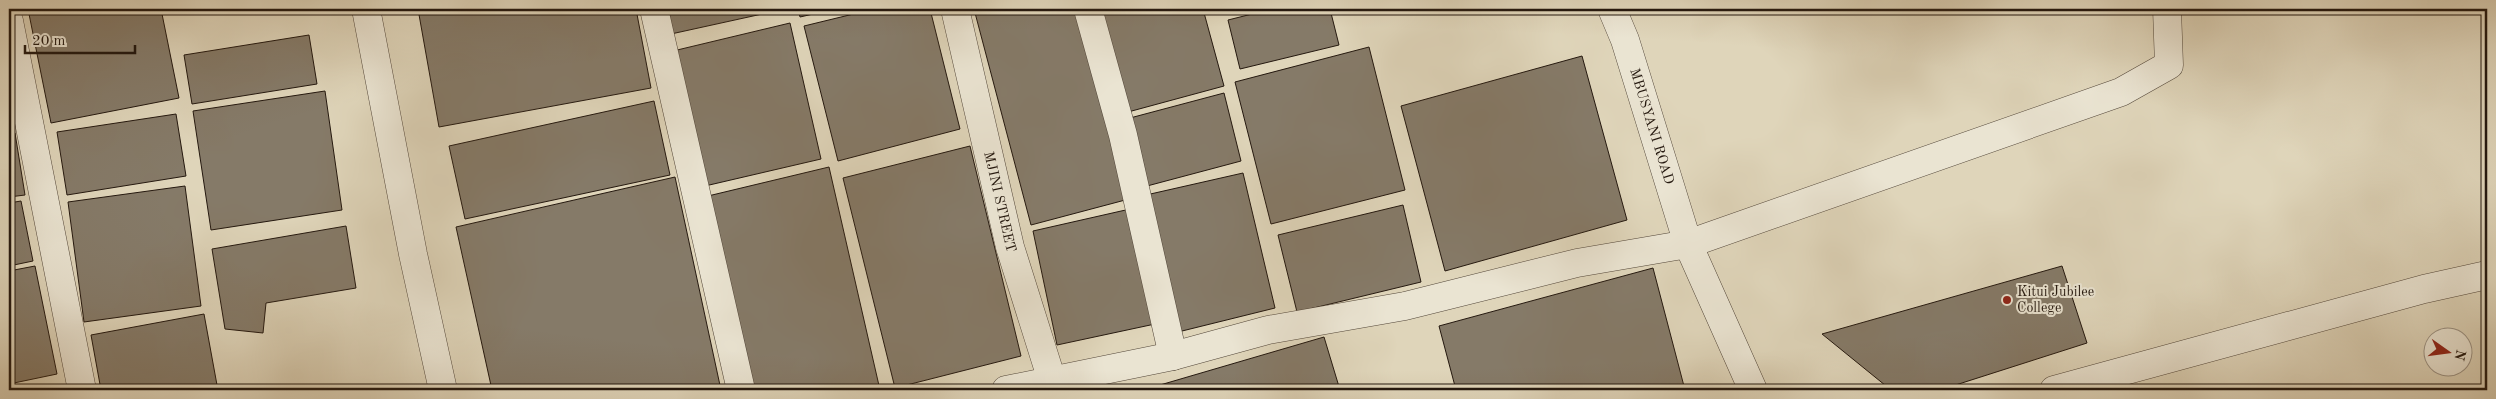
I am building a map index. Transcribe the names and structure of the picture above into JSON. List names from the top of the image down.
{
  "streets": {
    "street": ["MBUSYANI ROAD", "MJINI STREET"]
  },
  "places": ["Kitui Jubilee College"],
  "scale_bar": "20 m",
  "north": "right"
}
